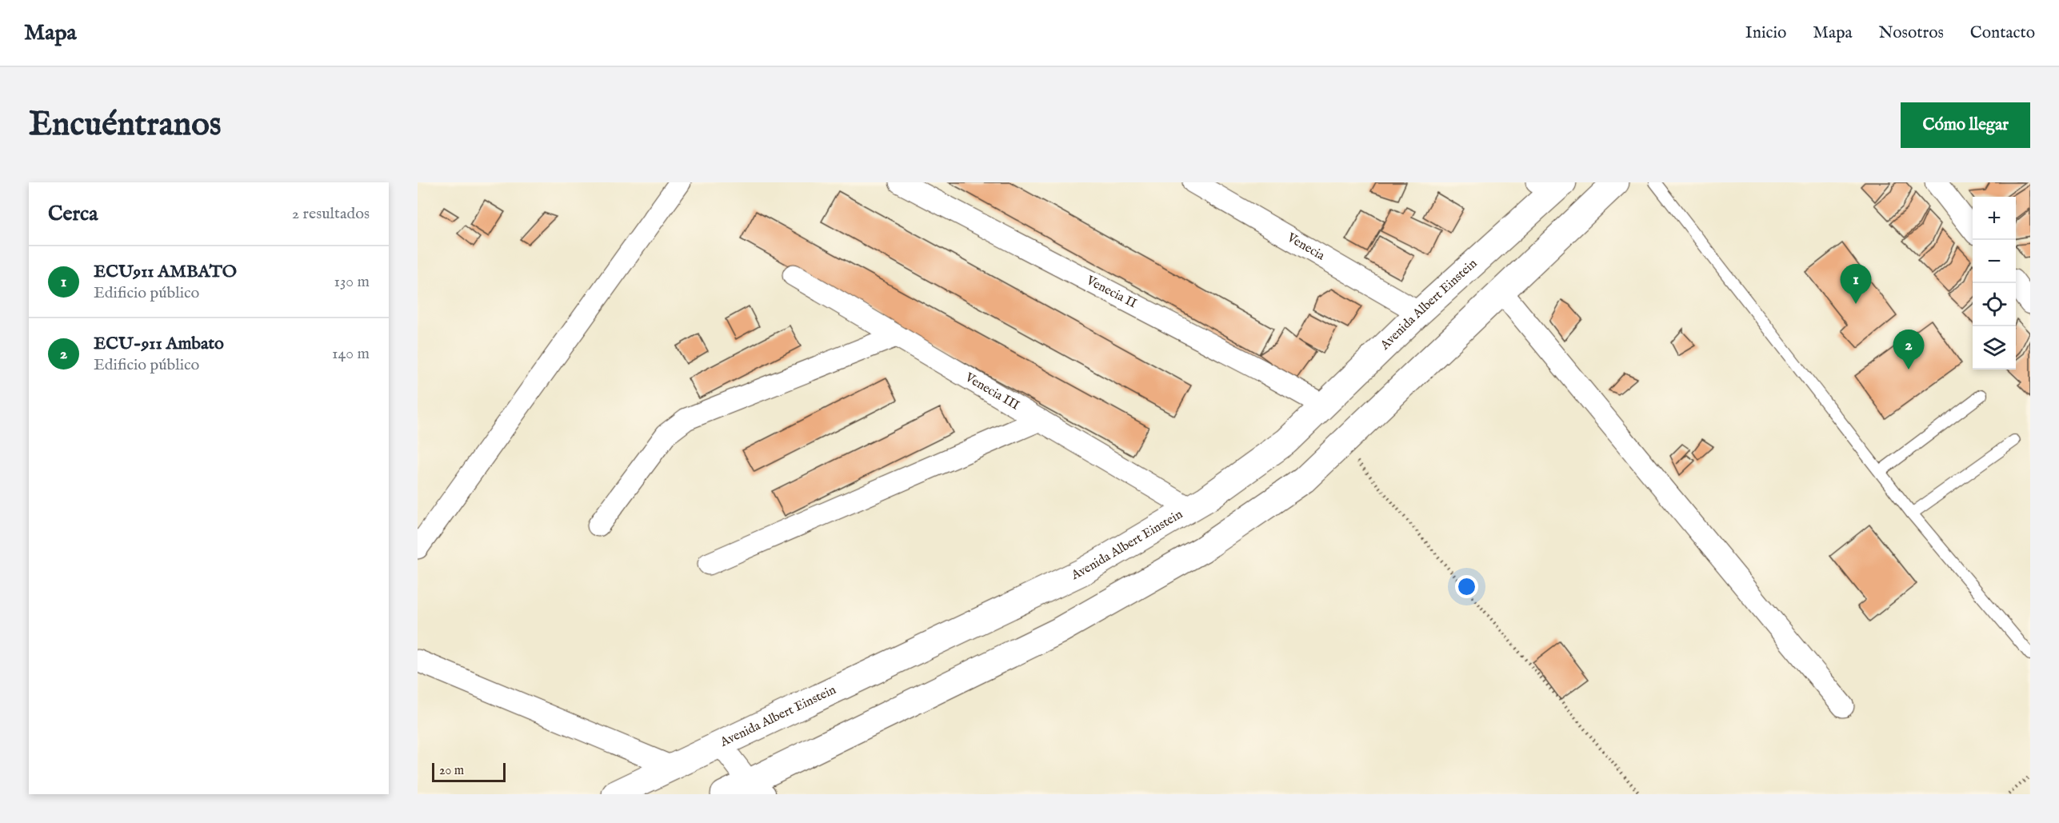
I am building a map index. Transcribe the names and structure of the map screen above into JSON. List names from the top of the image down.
{
  "streets": {
    "street": [
      "Venecia",
      "Venecia II",
      "Avenida Albert Einstein",
      "Venecia III"
    ]
  },
  "crossings": [
    ["Venecia", "Avenida Albert Einstein"],
    ["Venecia II", "Avenida Albert Einstein"],
    ["Avenida Albert Einstein", "Venecia III"]
  ],
  "scale_bar": "20 m",
  "page": {
    "header": "Mapa",
    "nav": [
      "Inicio",
      "Mapa",
      "Nosotros",
      "Contacto"
    ],
    "buttons": "Cómo llegar",
    "title": "Encuéntranos",
    "heading": ["Cerca", "2 resultados"],
    "map_buttons": ["+", "−"],
    "list": [
      {
        "mark": "1",
        "name": "ECU911 AMBATO",
        "note": "Edificio público",
        "value": "130 m"
      },
      {
        "mark": "2",
        "name": "ECU-911 Ambato",
        "note": "Edificio público",
        "value": "140 m"
      }
    ],
    "pins": ["1", "2"],
    "scale": "20 m"
  }
}
